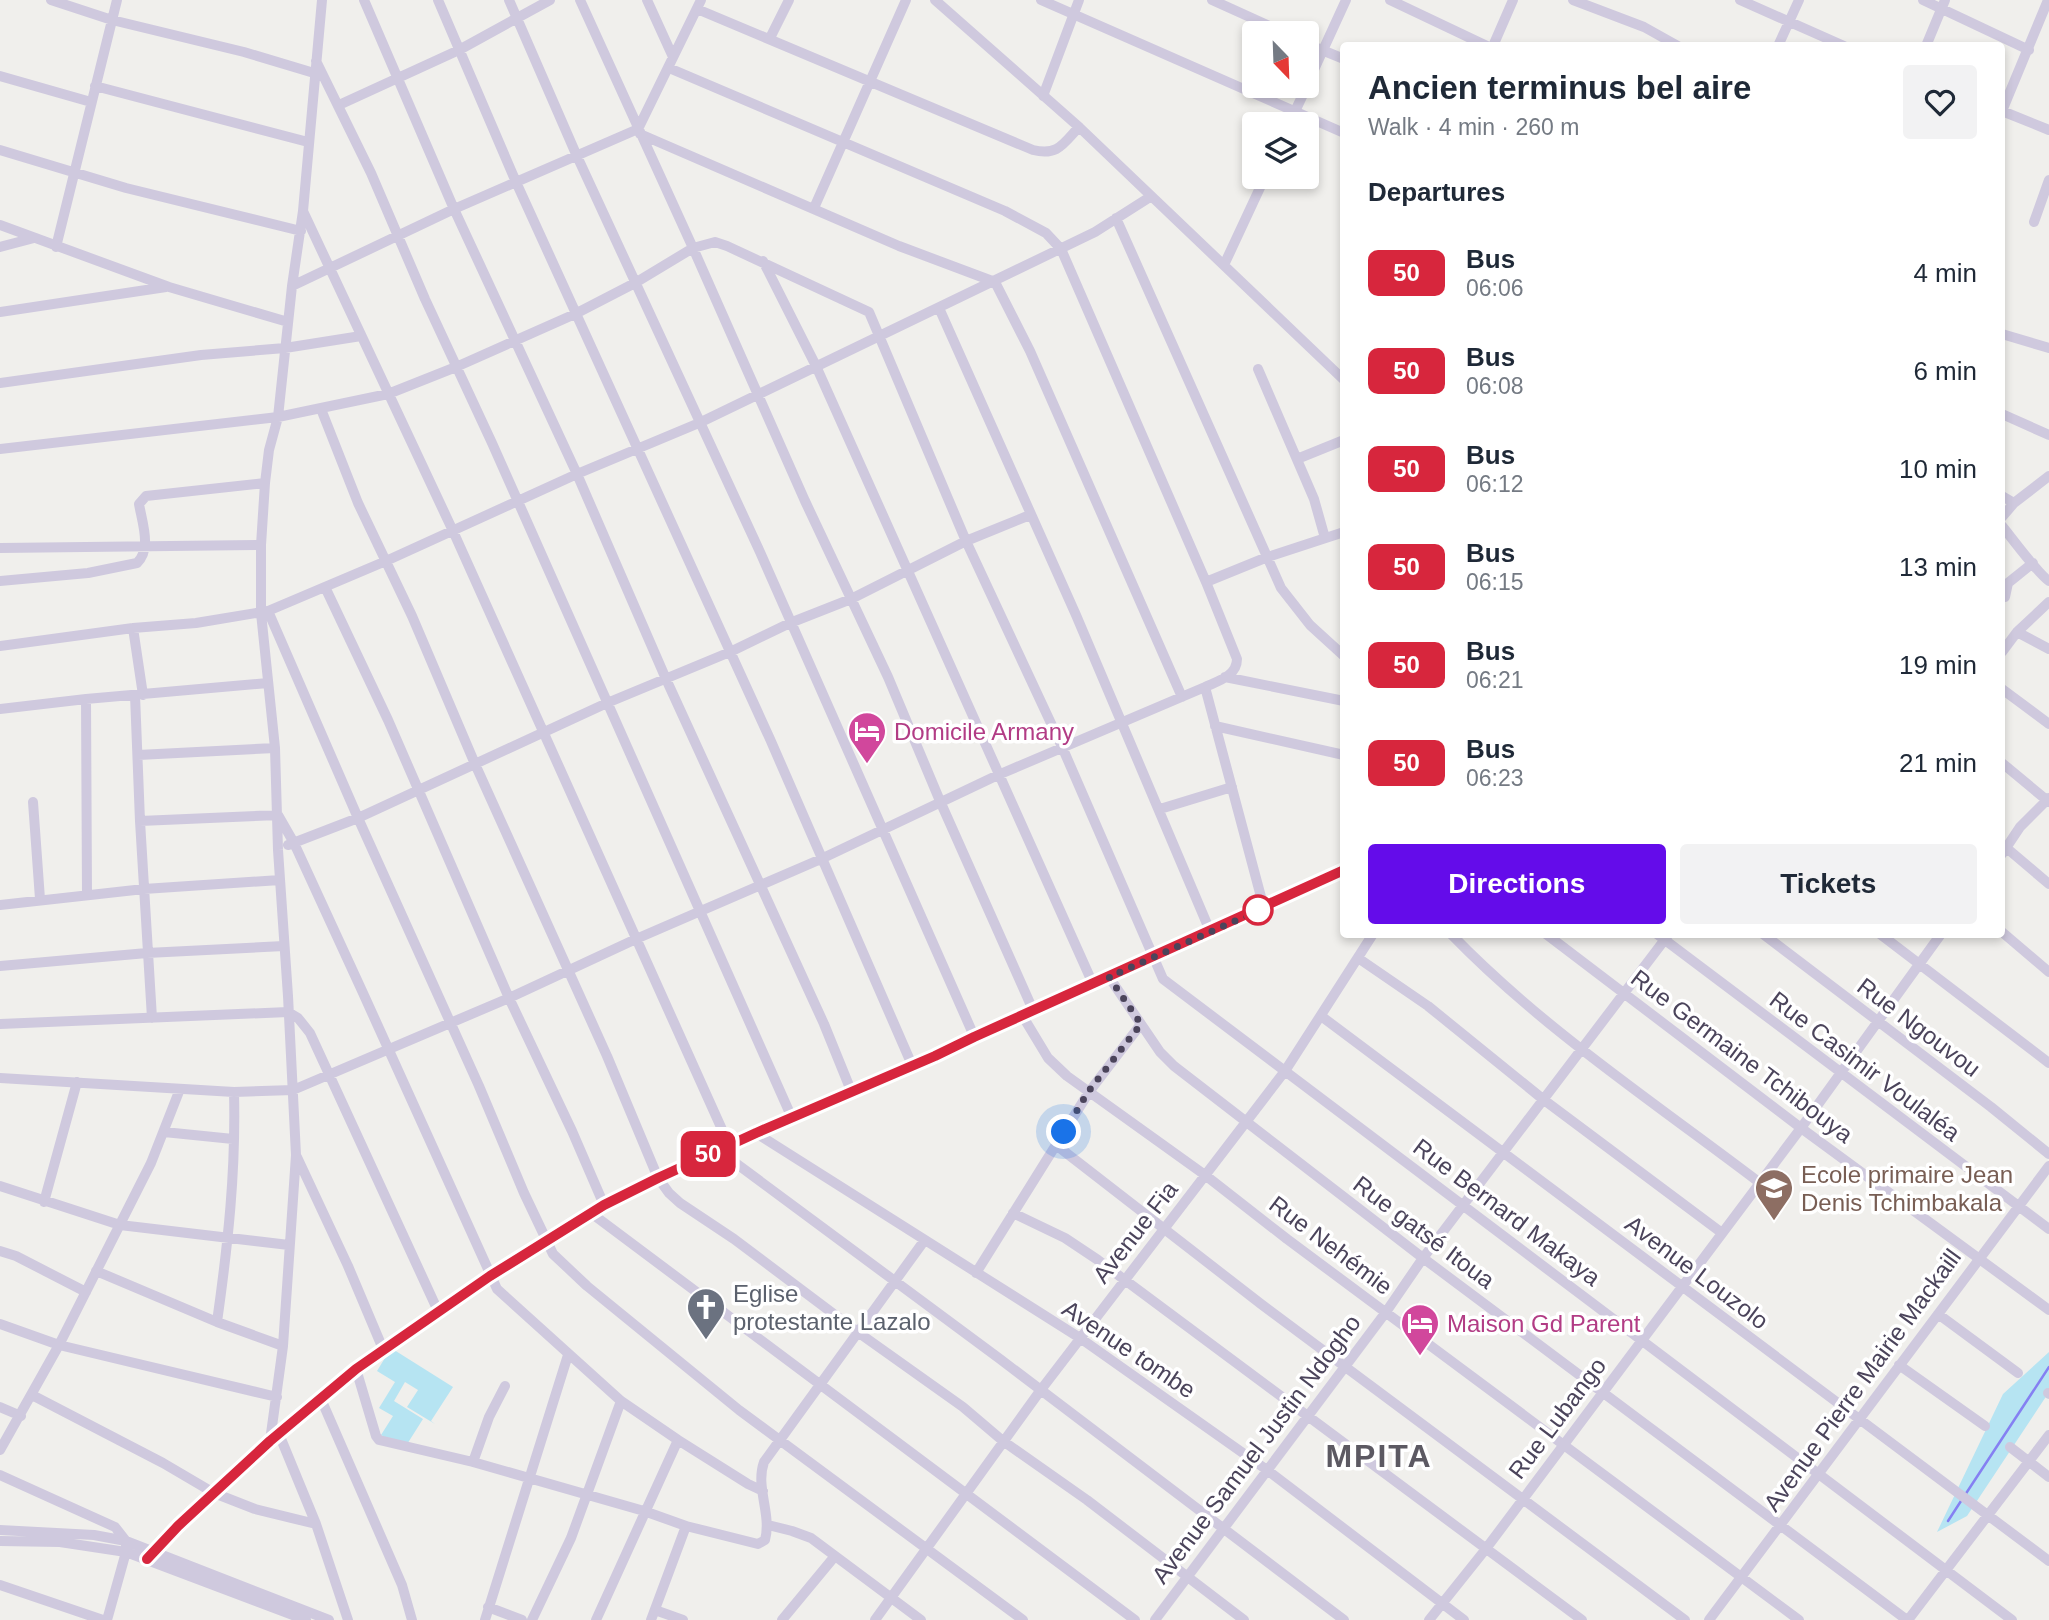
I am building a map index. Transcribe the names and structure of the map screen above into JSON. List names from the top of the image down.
{
  "streets": {
    "street": [
      "Rue Ngouvou",
      "Rue Germaine Tchibouya",
      "Rue Casimir Voulaléa",
      "Rue Bernard Makaya",
      "Avenue Fia",
      "Rue gatsé Itoua",
      "Rue Nehémie",
      "Avenue Louzolo",
      "Avenue tombe",
      "Avenue Pierre Mairie Mackaill",
      "Rue Lubango",
      "Avenue Samuel Justin Ndogho"
    ]
  },
  "crossings": [
    ["Rue Ngouvou", "Rue Lubango"],
    ["Rue Germaine Tchibouya", "Avenue Pierre Mairie Mackaill"],
    ["Rue Germaine Tchibouya", "Rue Lubango"],
    ["Rue Germaine Tchibouya", "Avenue Samuel Justin Ndogho"],
    ["Rue Casimir Voulaléa", "Avenue Pierre Mairie Mackaill"],
    ["Rue Casimir Voulaléa", "Rue Lubango"],
    ["Rue Bernard Makaya", "Avenue Fia"],
    ["Rue Bernard Makaya", "Rue Nehémie"],
    ["Rue Bernard Makaya", "Avenue Pierre Mairie Mackaill"],
    ["Rue Bernard Makaya", "Rue Lubango"],
    ["Rue Bernard Makaya", "Avenue Samuel Justin Ndogho"],
    ["Avenue Fia", "Rue gatsé Itoua"],
    ["Avenue Fia", "Rue Nehémie"],
    ["Avenue Fia", "Avenue Louzolo"],
    ["Avenue Fia", "Avenue tombe"],
    ["Rue gatsé Itoua", "Avenue Pierre Mairie Mackaill"],
    ["Rue gatsé Itoua", "Rue Lubango"],
    ["Rue gatsé Itoua", "Avenue Samuel Justin Ndogho"],
    ["Rue Nehémie", "Avenue Pierre Mairie Mackaill"],
    ["Rue Nehémie", "Rue Lubango"],
    ["Rue Nehémie", "Avenue Samuel Justin Ndogho"],
    ["Avenue Louzolo", "Avenue Pierre Mairie Mackaill"],
    ["Avenue Louzolo", "Rue Lubango"],
    ["Avenue Louzolo", "Avenue Samuel Justin Ndogho"],
    ["Avenue tombe", "Rue Lubango"],
    ["Avenue tombe", "Avenue Samuel Justin Ndogho"]
  ],
  "districts": ["MPITA"],
  "places": {
    "hotel": ["Domicile Armany", "Maison Gd Parent"],
    "school or university": ["Ecole primaire Jean Denis Tchimbakala"],
    "church": ["Eglise protestante Lazalo"]
  },
  "lines": ["bus line 50"],
  "north": "bottom right",
  "page": {
    "on_map": "50",
    "heading": [
      ["Ancien terminus bel aire", "Walk · 4 min · 260 m"],
      "Departures"
    ],
    "list": [
      {
        "mark": "50",
        "name": "Bus",
        "note": "06:06",
        "value": "4 min"
      },
      {
        "mark": "50",
        "name": "Bus",
        "note": "06:08",
        "value": "6 min"
      },
      {
        "mark": "50",
        "name": "Bus",
        "note": "06:12",
        "value": "10 min"
      },
      {
        "mark": "50",
        "name": "Bus",
        "note": "06:15",
        "value": "13 min"
      },
      {
        "mark": "50",
        "name": "Bus",
        "note": "06:21",
        "value": "19 min"
      },
      {
        "mark": "50",
        "name": "Bus",
        "note": "06:23",
        "value": "21 min"
      }
    ],
    "buttons": ["Directions", "Tickets"]
  }
}
